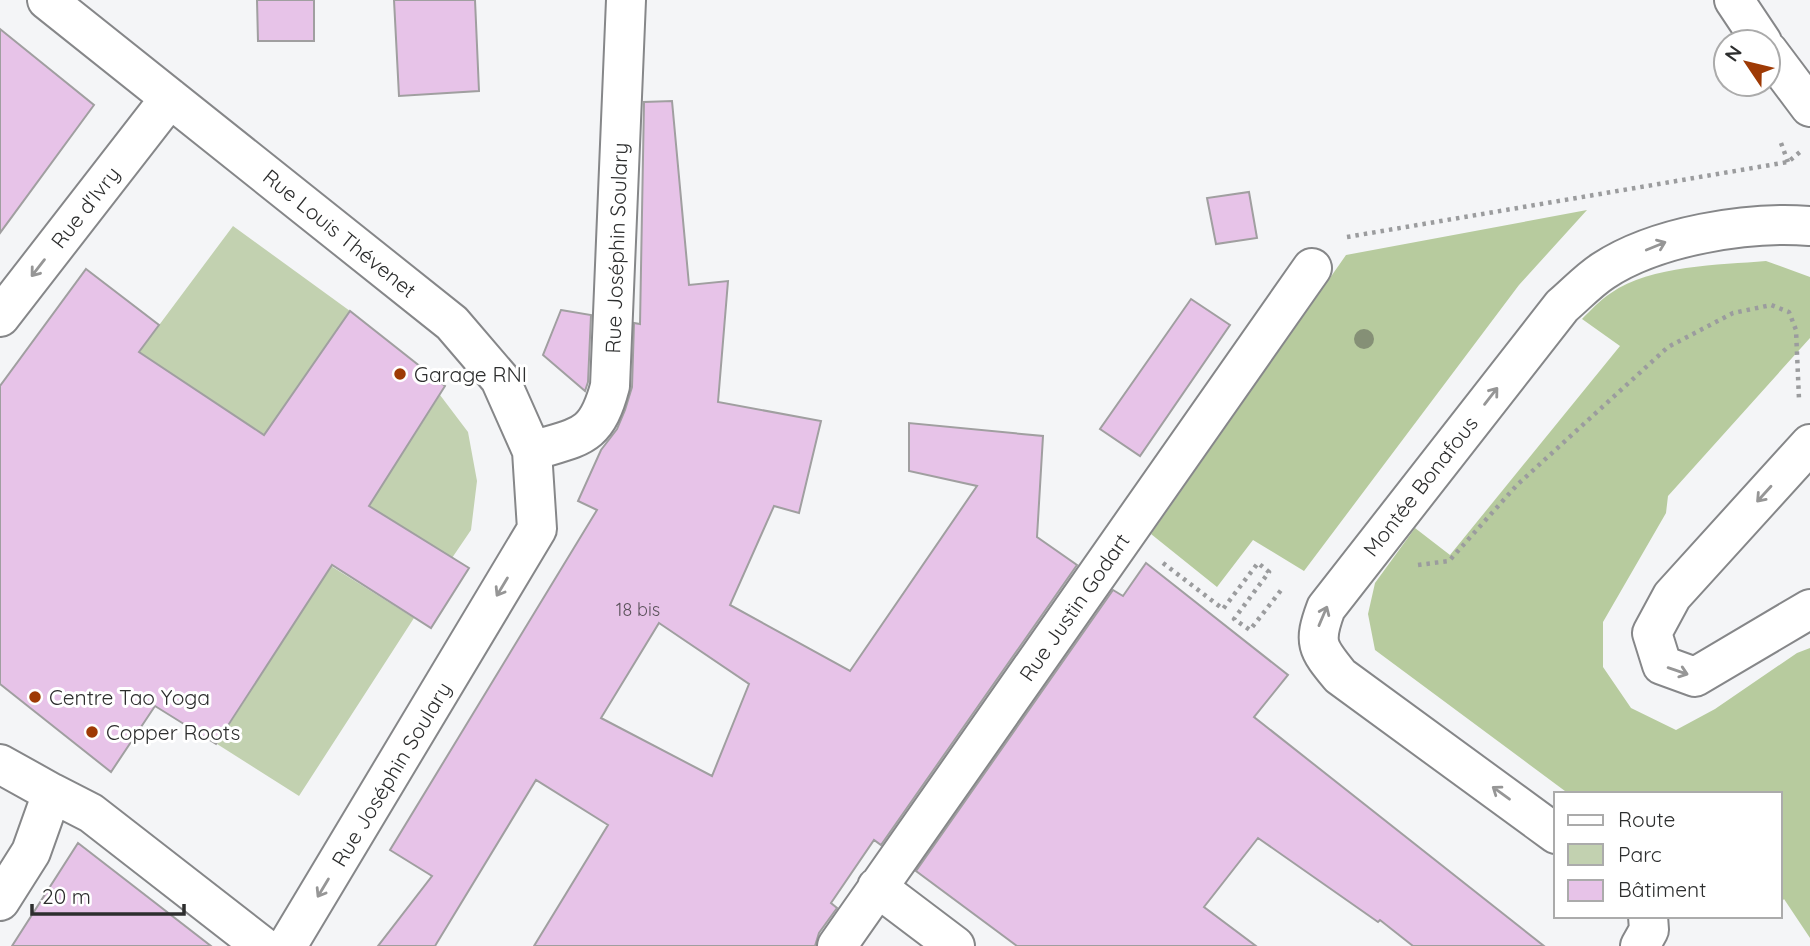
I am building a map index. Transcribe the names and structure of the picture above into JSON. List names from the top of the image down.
{
  "streets": {
    "street": [
      "Rue d'Ivry",
      "Rue Louis Thévenet",
      "Rue Joséphin Soulary",
      "Montée Bonafous",
      "Rue Justin Godart"
    ]
  },
  "crossings": [
    ["Rue d'Ivry", "Rue Louis Thévenet"],
    ["Rue Louis Thévenet", "Rue Joséphin Soulary"]
  ],
  "one_way": ["Rue d'Ivry", "Rue Joséphin Soulary"],
  "places": ["Garage RNI", "Centre Tao Yoga", "Copper Roots"],
  "house_numbers": ["18 bis"],
  "legend": ["Route", "Parc", "Bâtiment"],
  "scale_bar": "20 m",
  "north": "top left"
}
